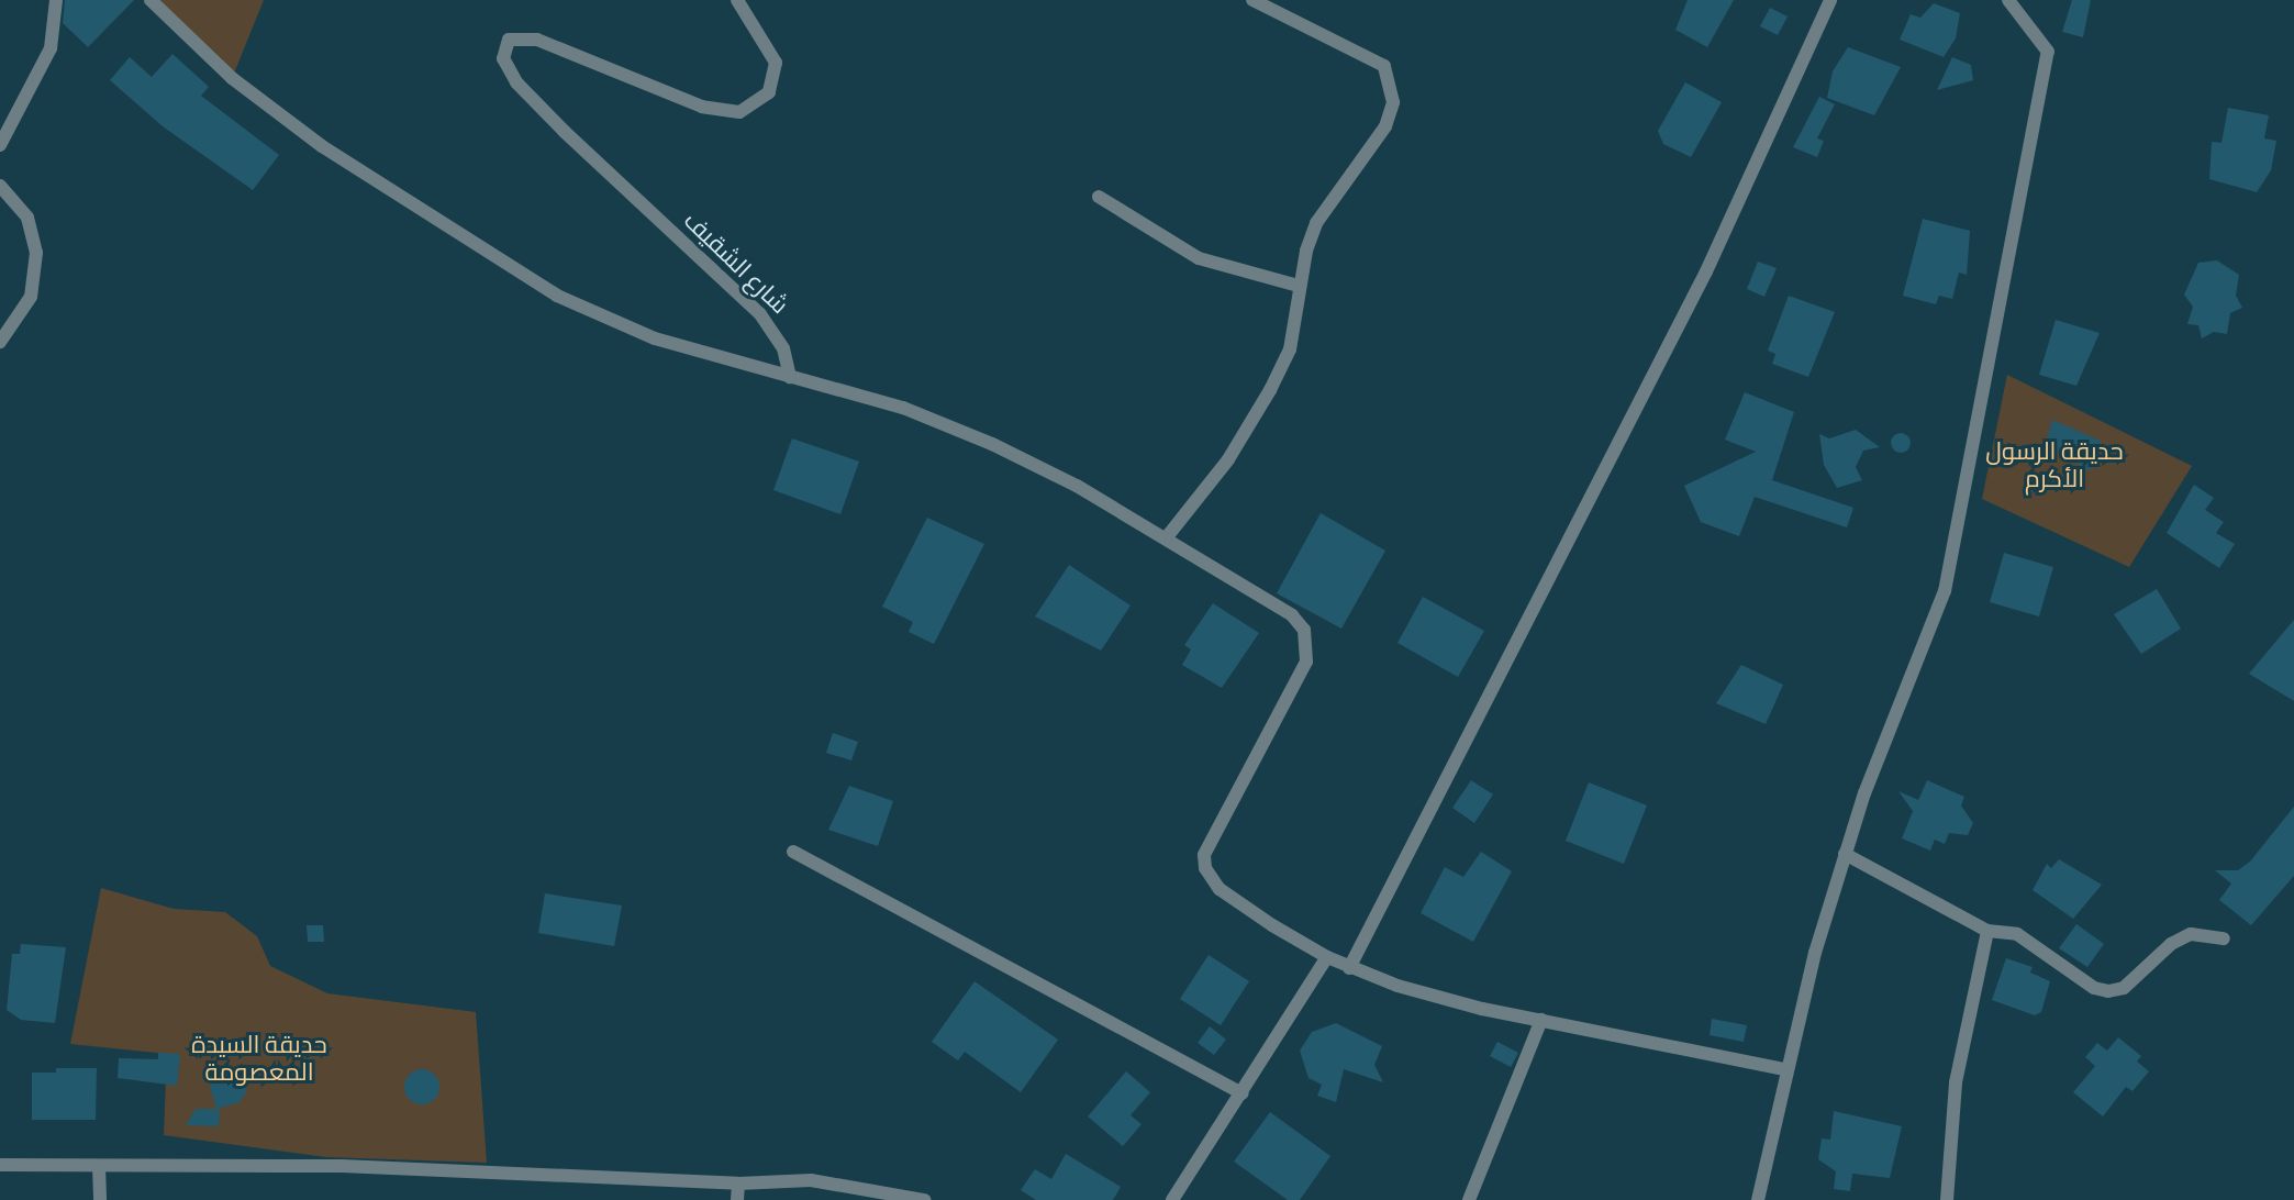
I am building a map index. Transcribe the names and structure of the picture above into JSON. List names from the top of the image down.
{
  "streets": {
    "street": ["شارع الشقيف"]
  },
  "parks": ["حديقة الرسول الأكرم", "حديقة السيدة المعصومة"]
}
